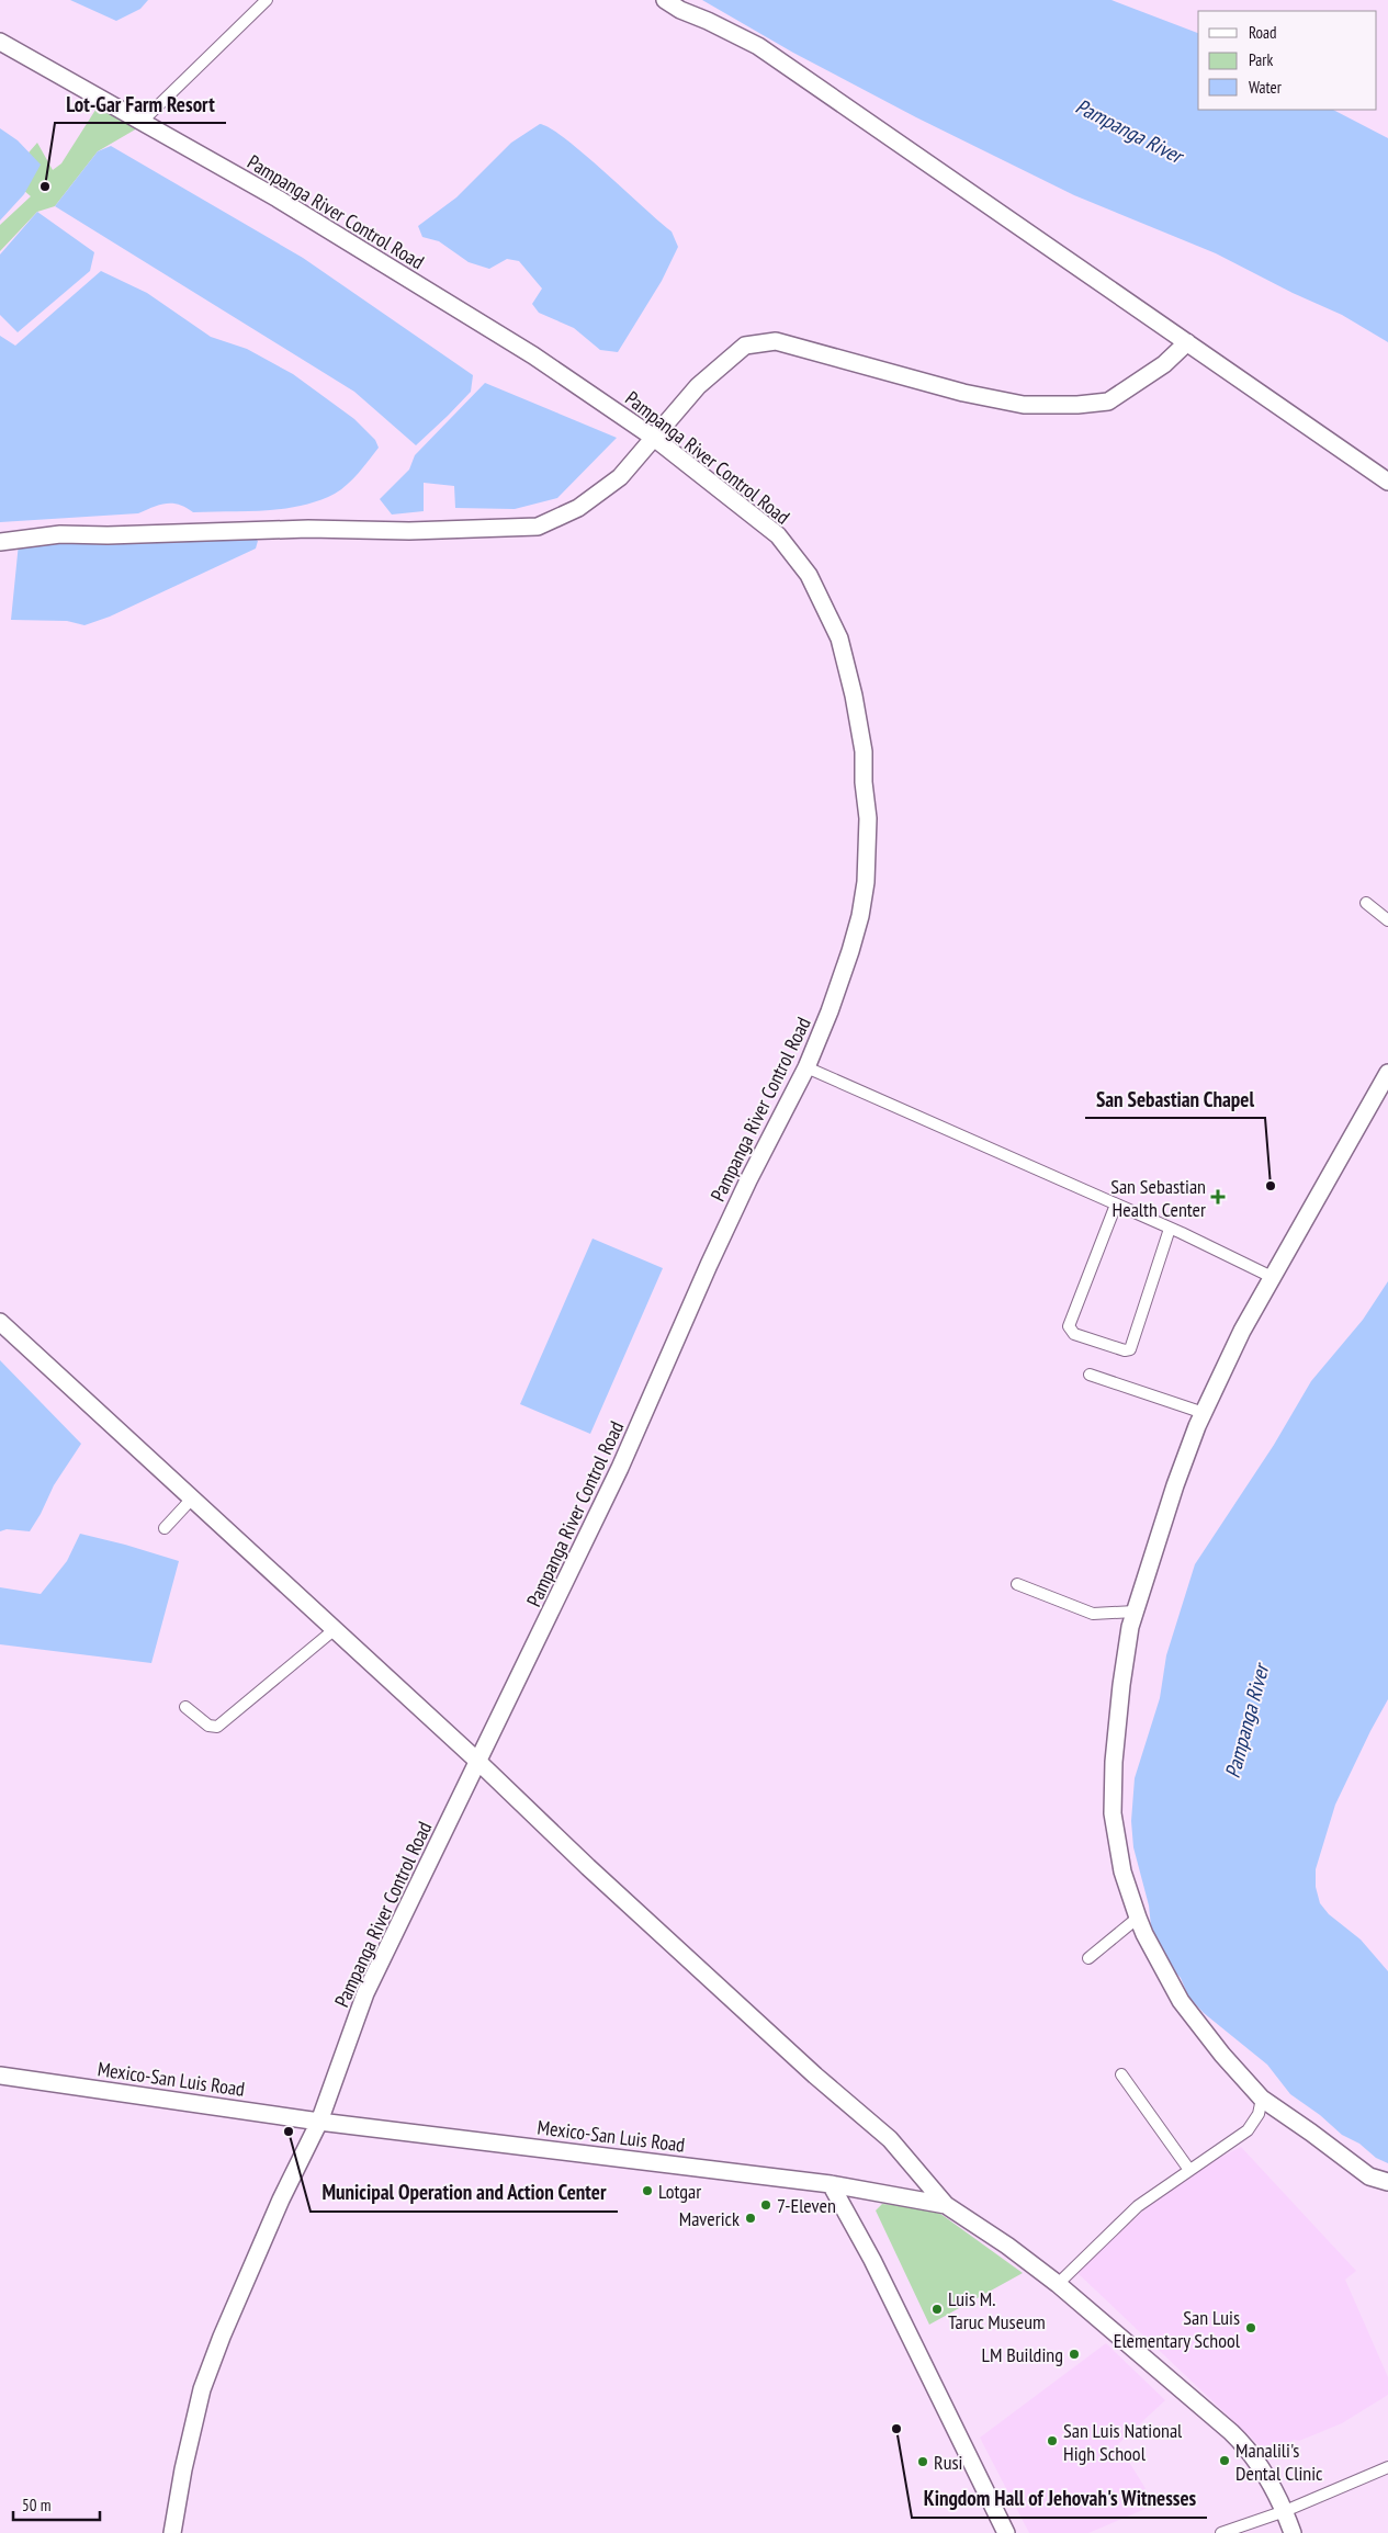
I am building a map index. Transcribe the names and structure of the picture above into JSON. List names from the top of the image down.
{
  "streets": {
    "street": ["Pampanga River Control Road", "Mexico-San Luis Road"]
  },
  "crossings": [
    ["Pampanga River Control Road", "Mexico-San Luis Road"]
  ],
  "water": ["Pampanga River"],
  "places": {
    "other": [
      "Lot-Gar Farm Resort",
      "San Sebastian Chapel",
      "Municipal Operation and Action Center",
      "Lotgar",
      "7-Eleven",
      "Maverick",
      "Luis M. Taruc Museum",
      "San Luis Elementary School",
      "LM Building",
      "Kingdom Hall of Jehovah's Witnesses",
      "San Luis National High School",
      "Manalili's Dental Clinic",
      "Rusi"
    ],
    "health": ["San Sebastian Health Center"]
  },
  "legend": ["Road", "Park", "Water"],
  "scale_bar": "50 m"
}
